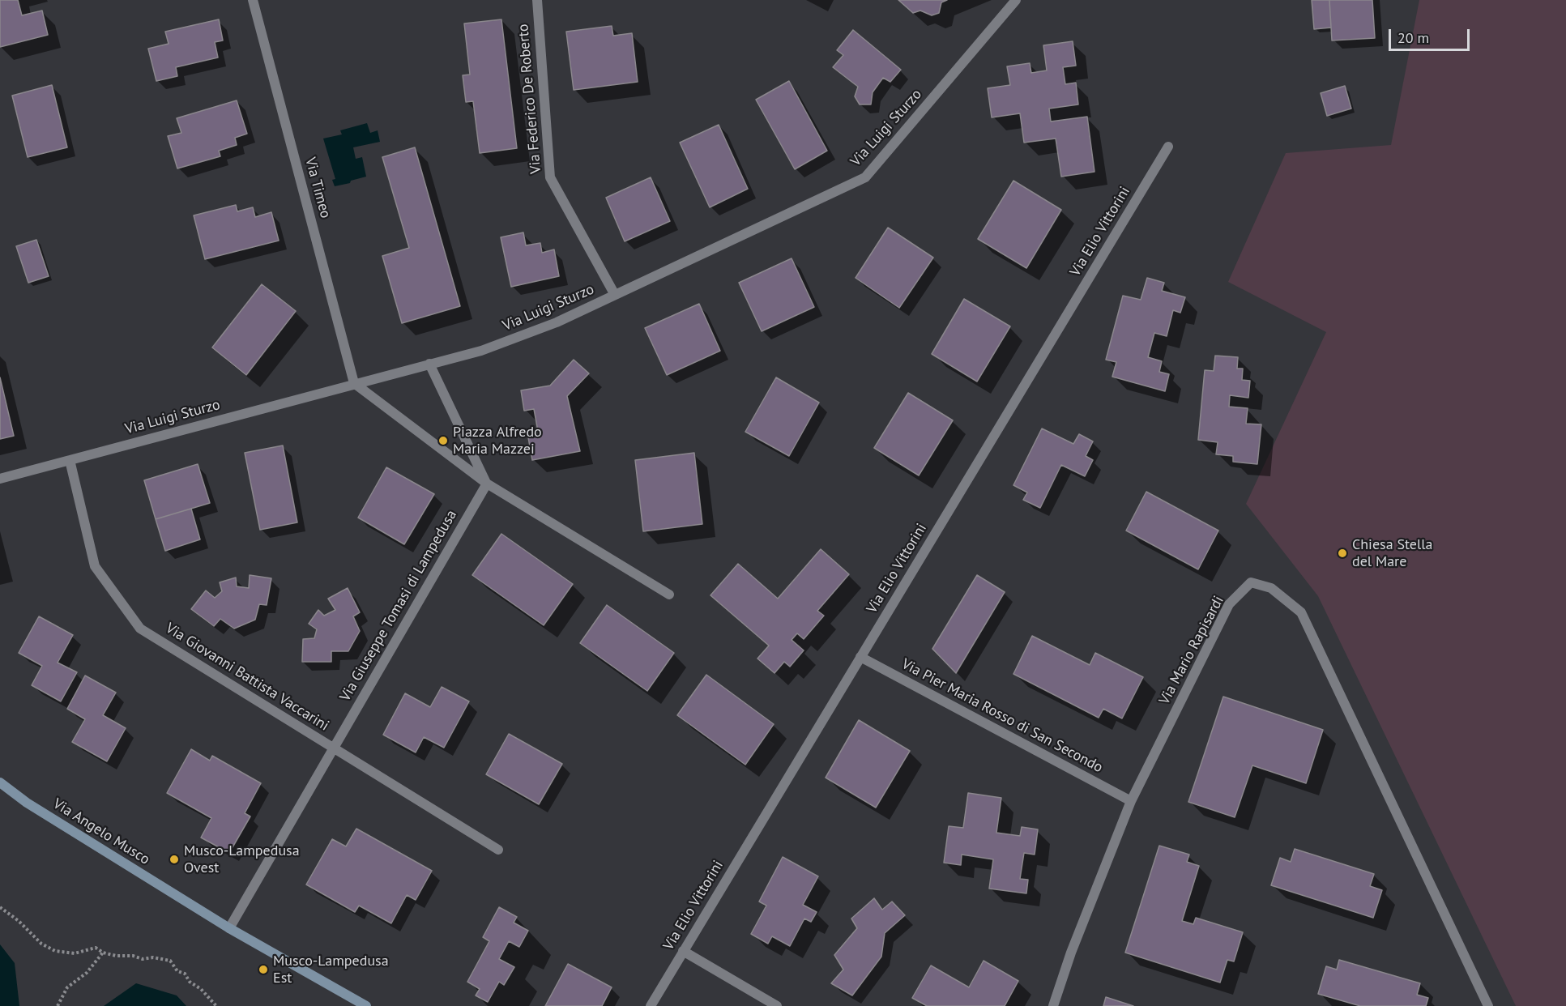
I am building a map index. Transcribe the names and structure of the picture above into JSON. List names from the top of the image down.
{
  "streets": {
    "main road": ["Via Angelo Musco"],
    "street": [
      "Via Federico De Roberto",
      "Via Luigi Sturzo",
      "Via Timeo",
      "Via Elio Vittorini",
      "Via Giuseppe Tomasi di Lampedusa",
      "Via Mario Rapisardi",
      "Via Giovanni Battista Vaccarini",
      "Via Pier Maria Rosso di San Secondo"
    ]
  },
  "crossings": [
    ["Via Federico De Roberto", "Via Luigi Sturzo"],
    ["Via Luigi Sturzo", "Via Timeo"],
    ["Via Luigi Sturzo", "Via Giovanni Battista Vaccarini"],
    ["Via Elio Vittorini", "Via Pier Maria Rosso di San Secondo"],
    ["Via Giuseppe Tomasi di Lampedusa", "Via Giovanni Battista Vaccarini"],
    ["Via Giuseppe Tomasi di Lampedusa", "Via Angelo Musco"],
    ["Via Mario Rapisardi", "Via Pier Maria Rosso di San Secondo"]
  ],
  "places": [
    "Piazza Alfredo Maria Mazzei",
    "Chiesa Stella del Mare",
    "Musco-Lampedusa Ovest",
    "Musco-Lampedusa Est"
  ],
  "scale_bar": "20 m"
}
